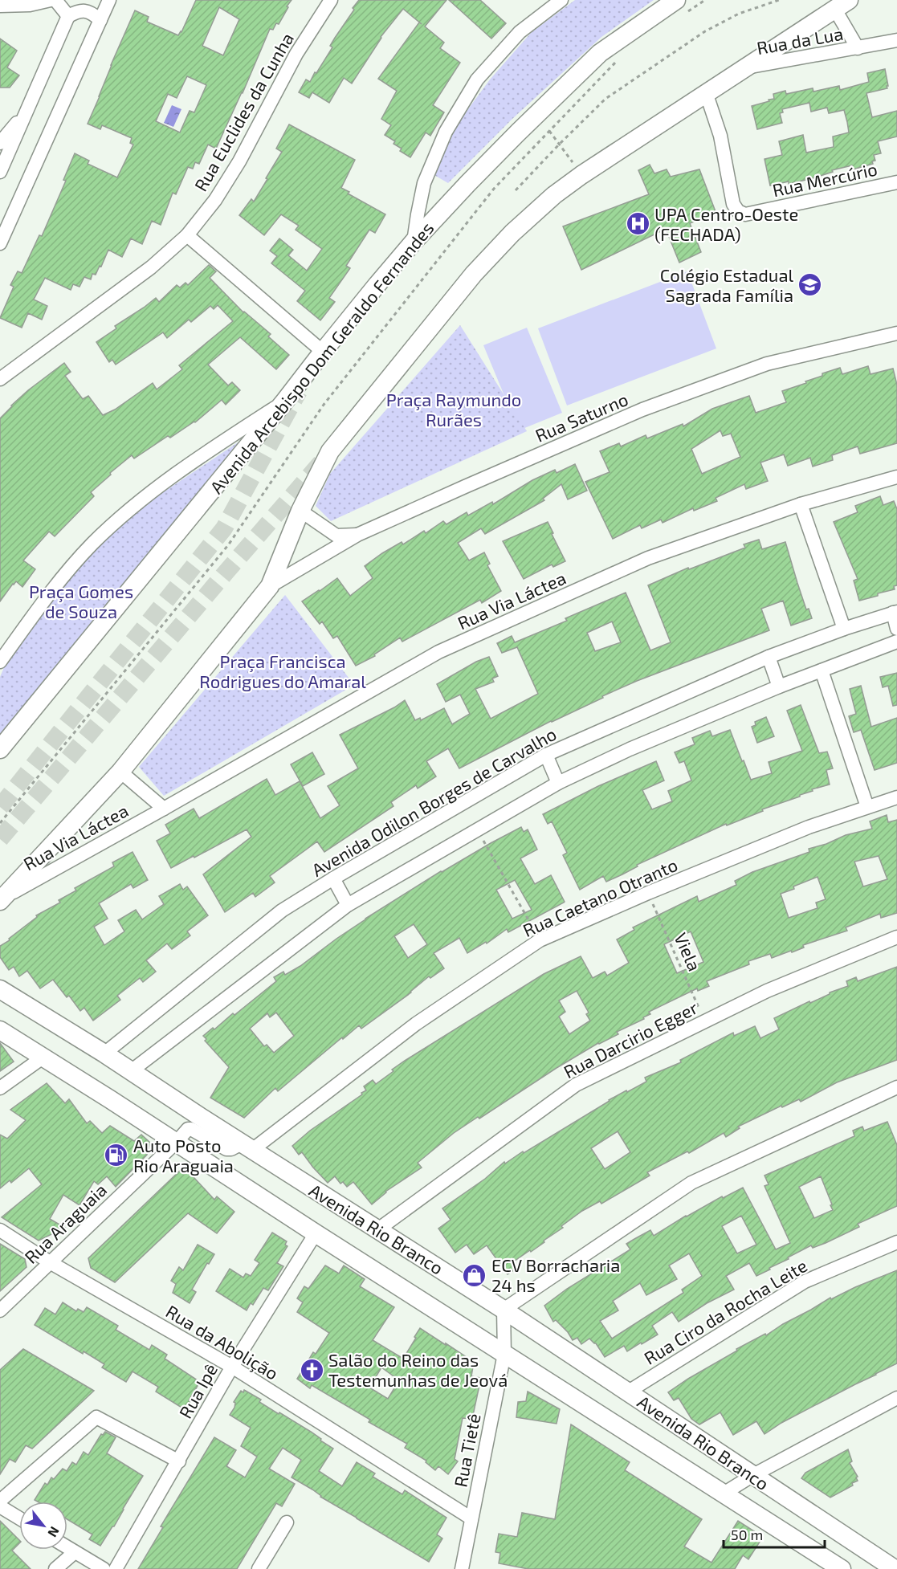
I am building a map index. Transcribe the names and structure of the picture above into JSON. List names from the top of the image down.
{
  "streets": {
    "main road": ["Avenida Arcebispo Dom Geraldo Fernandes", "Avenida Rio Branco"],
    "street": [
      "Rua da Lua",
      "Rua Euclides da Cunha",
      "Rua Mercúrio",
      "Rua Saturno",
      "Rua Via Láctea",
      "Avenida Odilon Borges de Carvalho",
      "Rua Caetano Otranto",
      "Rua Darcirio Egger",
      "Rua Araguaia",
      "Rua Ciro da Rocha Leite",
      "Rua da Abolição",
      "Rua Ipê",
      "Rua Tietê"
    ],
    "path": ["Viela"]
  },
  "crossings": [
    ["Avenida Odilon Borges de Carvalho", "Avenida Rio Branco"],
    ["Rua Caetano Otranto", "Viela"],
    ["Rua Caetano Otranto", "Rua Araguaia"],
    ["Rua Caetano Otranto", "Avenida Rio Branco"],
    ["Viela", "Rua Darcirio Egger"],
    ["Rua Darcirio Egger", "Avenida Rio Branco"],
    ["Rua Araguaia", "Avenida Rio Branco"],
    ["Rua Araguaia", "Rua da Abolição"],
    ["Avenida Rio Branco", "Rua Ciro da Rocha Leite"],
    ["Avenida Rio Branco", "Rua Ipê"],
    ["Avenida Rio Branco", "Rua Tietê"],
    ["Rua da Abolição", "Rua Ipê"],
    ["Rua da Abolição", "Rua Tietê"]
  ],
  "parks": ["Praça Raymundo Rurães", "Praça Gomes de Souza", "Praça Francisca Rodrigues do Amaral"],
  "places": {
    "hospital": ["UPA Centro-Oeste (FECHADA)"],
    "school or university": ["Colégio Estadual Sagrada Família"],
    "fuel station": ["Auto Posto Rio Araguaia"],
    "shop": ["ECV Borracharia 24 hs"],
    "church": ["Salão do Reino das Testemunhas de Jeová"]
  },
  "scale_bar": "50 m",
  "north": "bottom right"
}
